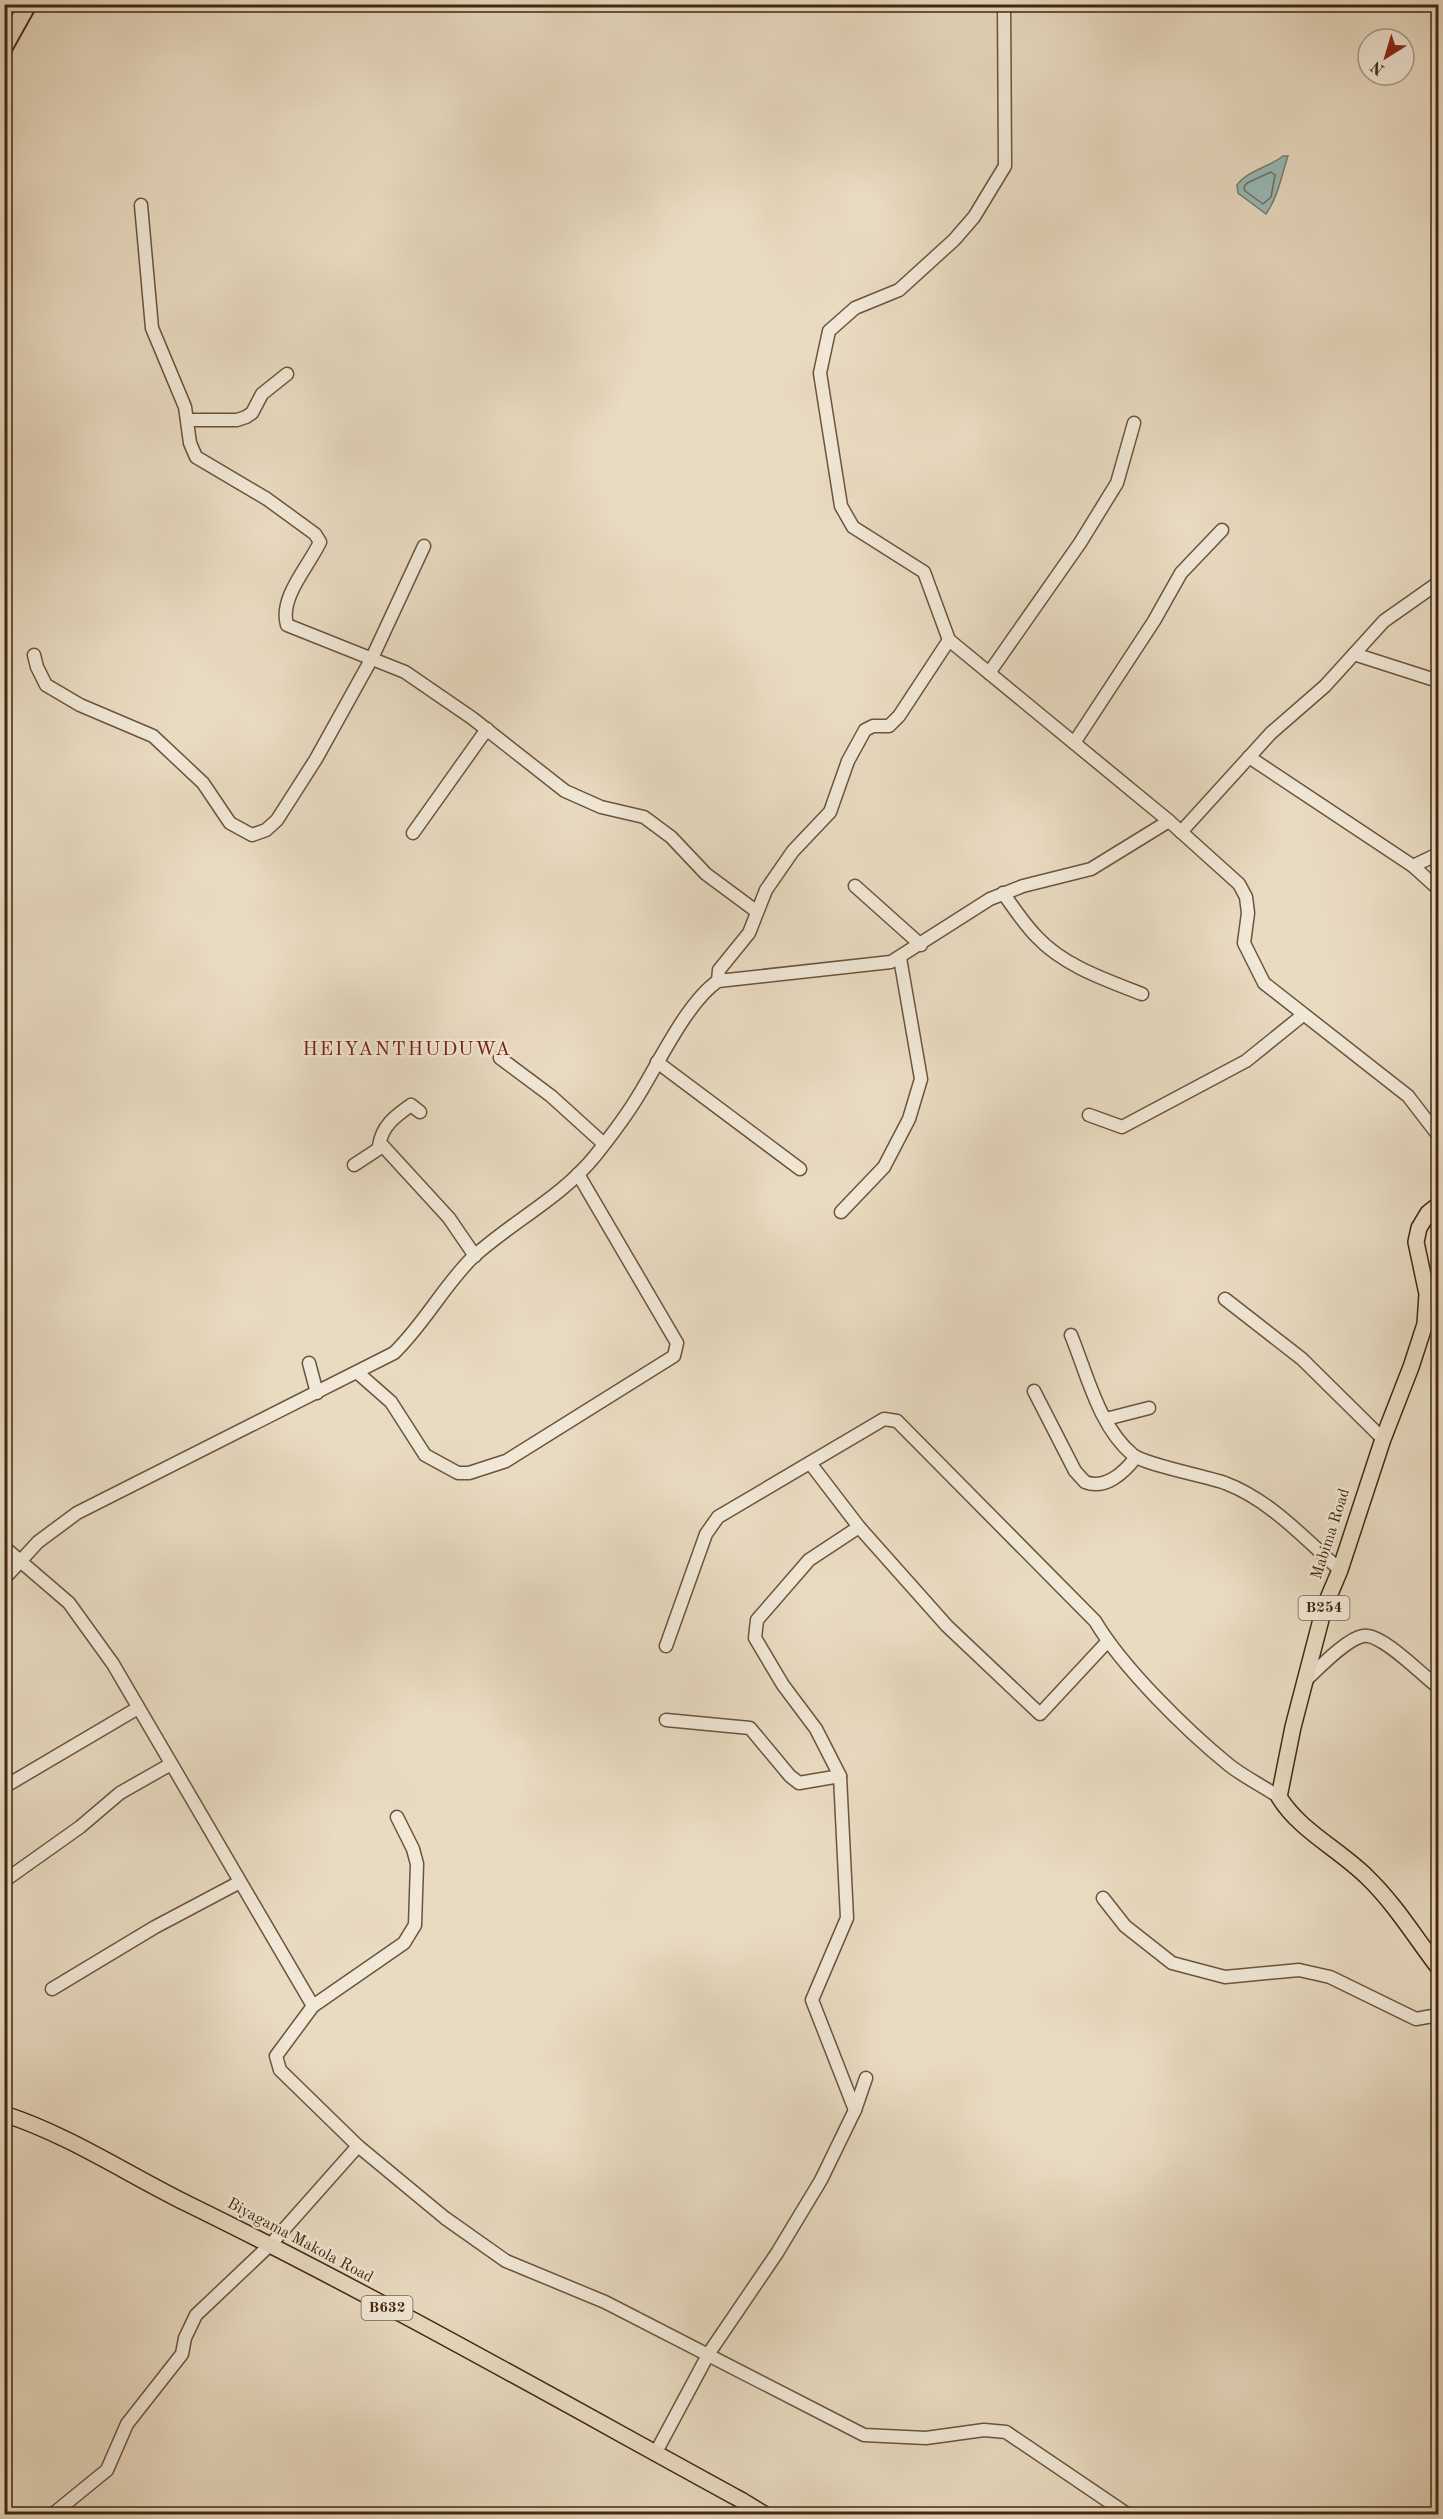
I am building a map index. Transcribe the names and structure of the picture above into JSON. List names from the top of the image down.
{
  "streets": {
    "main road": [
      "Mabima Road",
      "B254",
      "Biyagama Makola Road",
      "B632"
    ]
  },
  "districts": ["HEIYANTHUDUWA"],
  "north": "bottom left"
}
